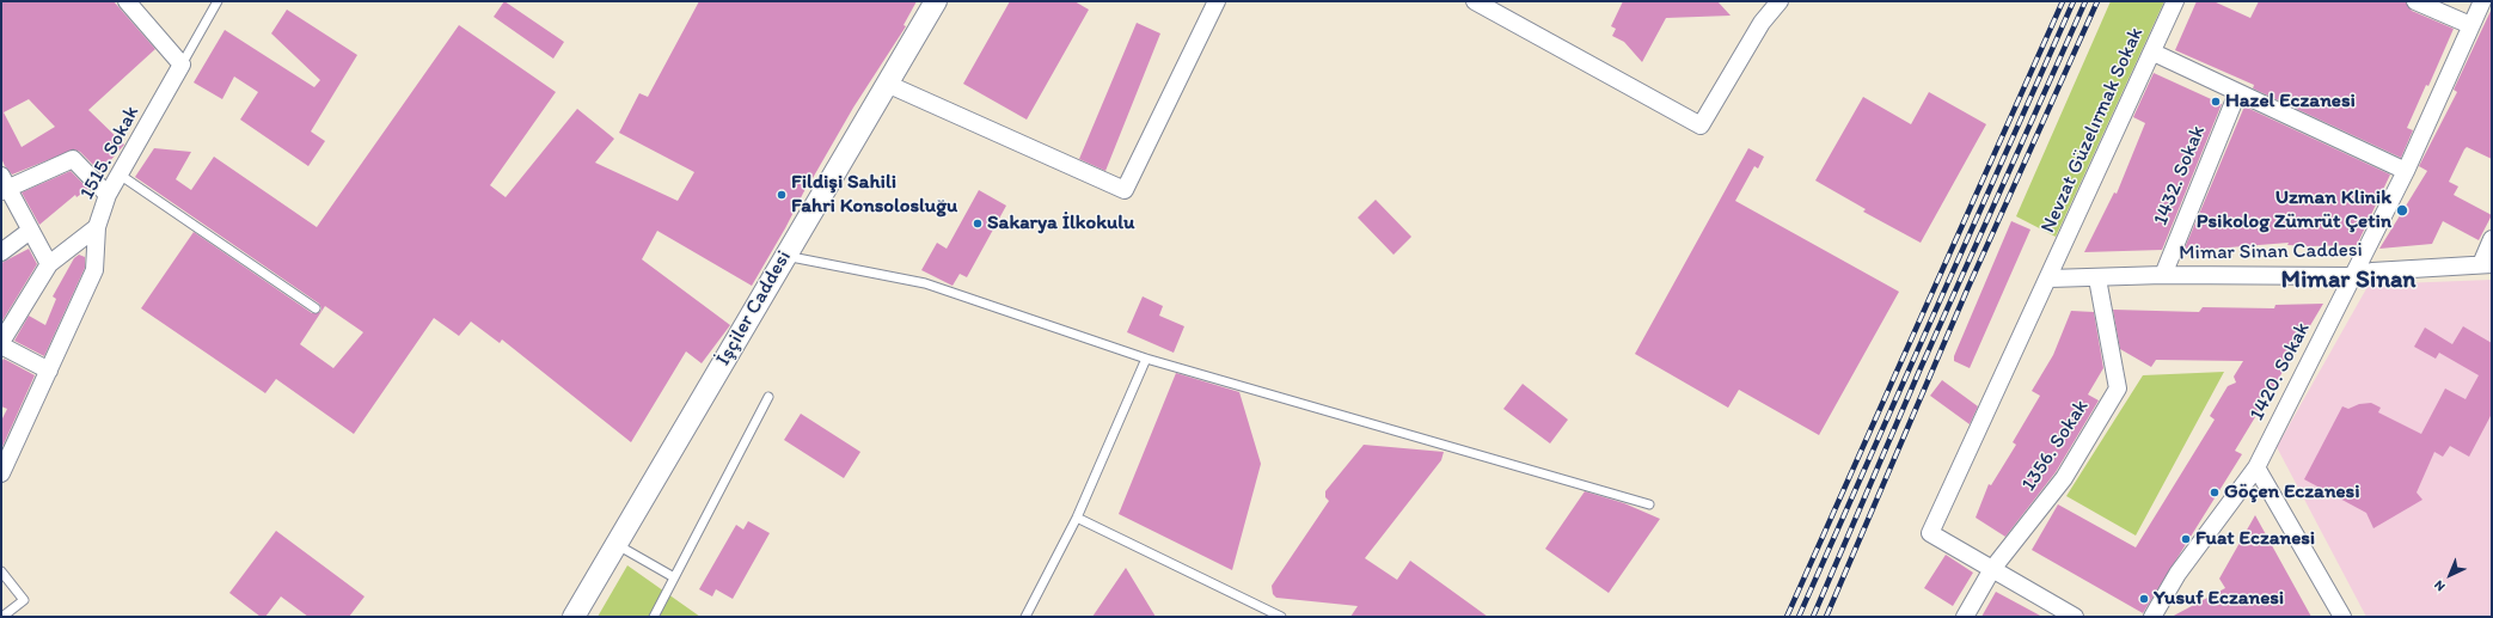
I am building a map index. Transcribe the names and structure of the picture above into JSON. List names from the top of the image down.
{
  "streets": {
    "street": [
      "Nevzat Güzelırmak Sokak",
      "1515. Sokak",
      "1432. Sokak",
      "Mimar Sinan Caddesi",
      "İşçiler Caddesi",
      "1420. Sokak",
      "1356. Sokak"
    ]
  },
  "crossings": [
    ["Nevzat Güzelırmak Sokak", "Mimar Sinan Caddesi"],
    ["Nevzat Güzelırmak Sokak", "1356. Sokak"],
    ["1432. Sokak", "Mimar Sinan Caddesi"],
    ["Mimar Sinan Caddesi", "1420. Sokak"],
    ["Mimar Sinan Caddesi", "1356. Sokak"]
  ],
  "districts": ["Mimar Sinan"],
  "places": [
    "Hazel Eczanesi",
    "Fildişi Sahili Fahri Konsolosluğu",
    "Uzman Klinik Psikolog Zümrüt Çetin",
    "Sakarya İlkokulu",
    "Göçen Eczanesi",
    "Fuat Eczanesi",
    "Yusuf Eczanesi"
  ],
  "north": "bottom left"
}
